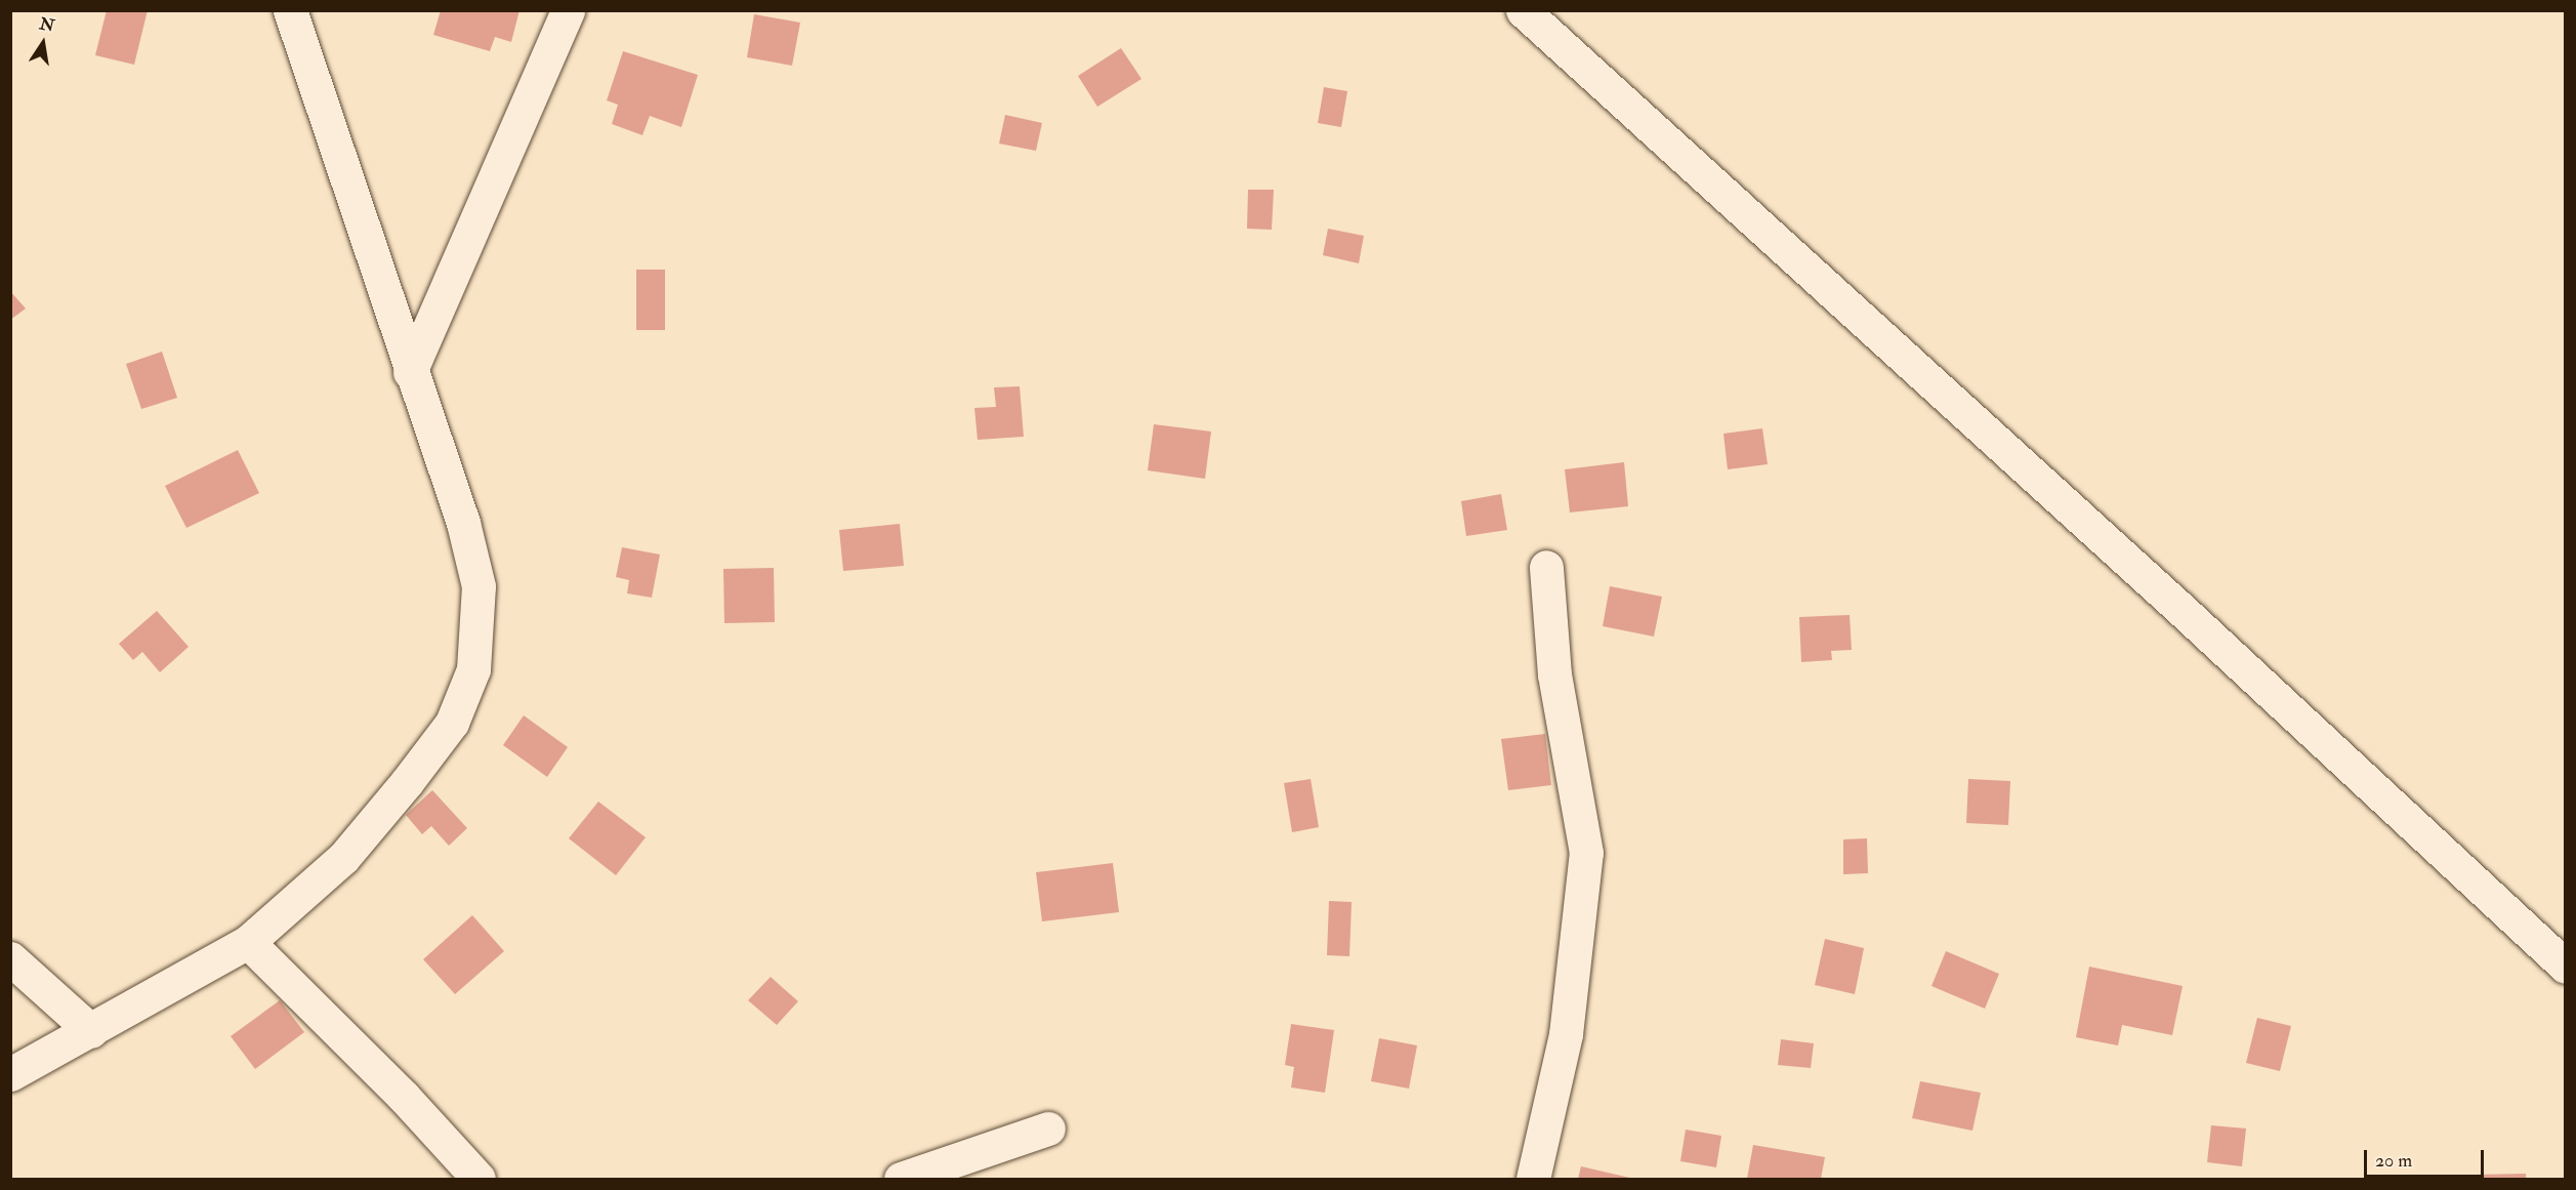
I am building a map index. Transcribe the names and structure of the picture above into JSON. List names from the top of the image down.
{
  "scale_bar": "20 m",
  "north": "top"
}
